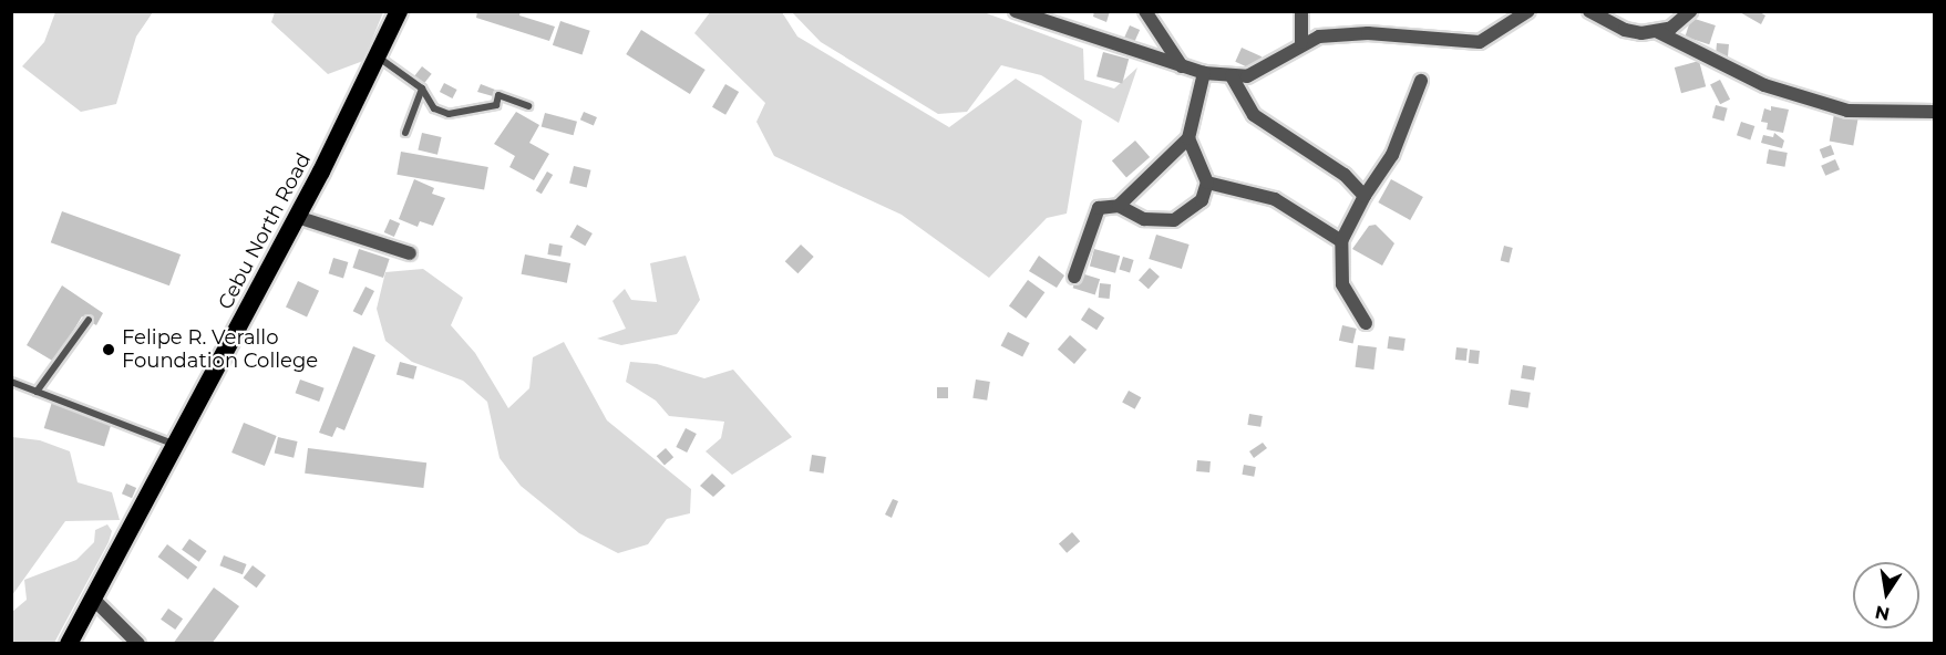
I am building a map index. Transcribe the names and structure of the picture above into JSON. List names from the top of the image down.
{
  "streets": {
    "highway": ["Cebu North Road"]
  },
  "places": ["Felipe R. Verallo Foundation College"],
  "north": "bottom"
}
